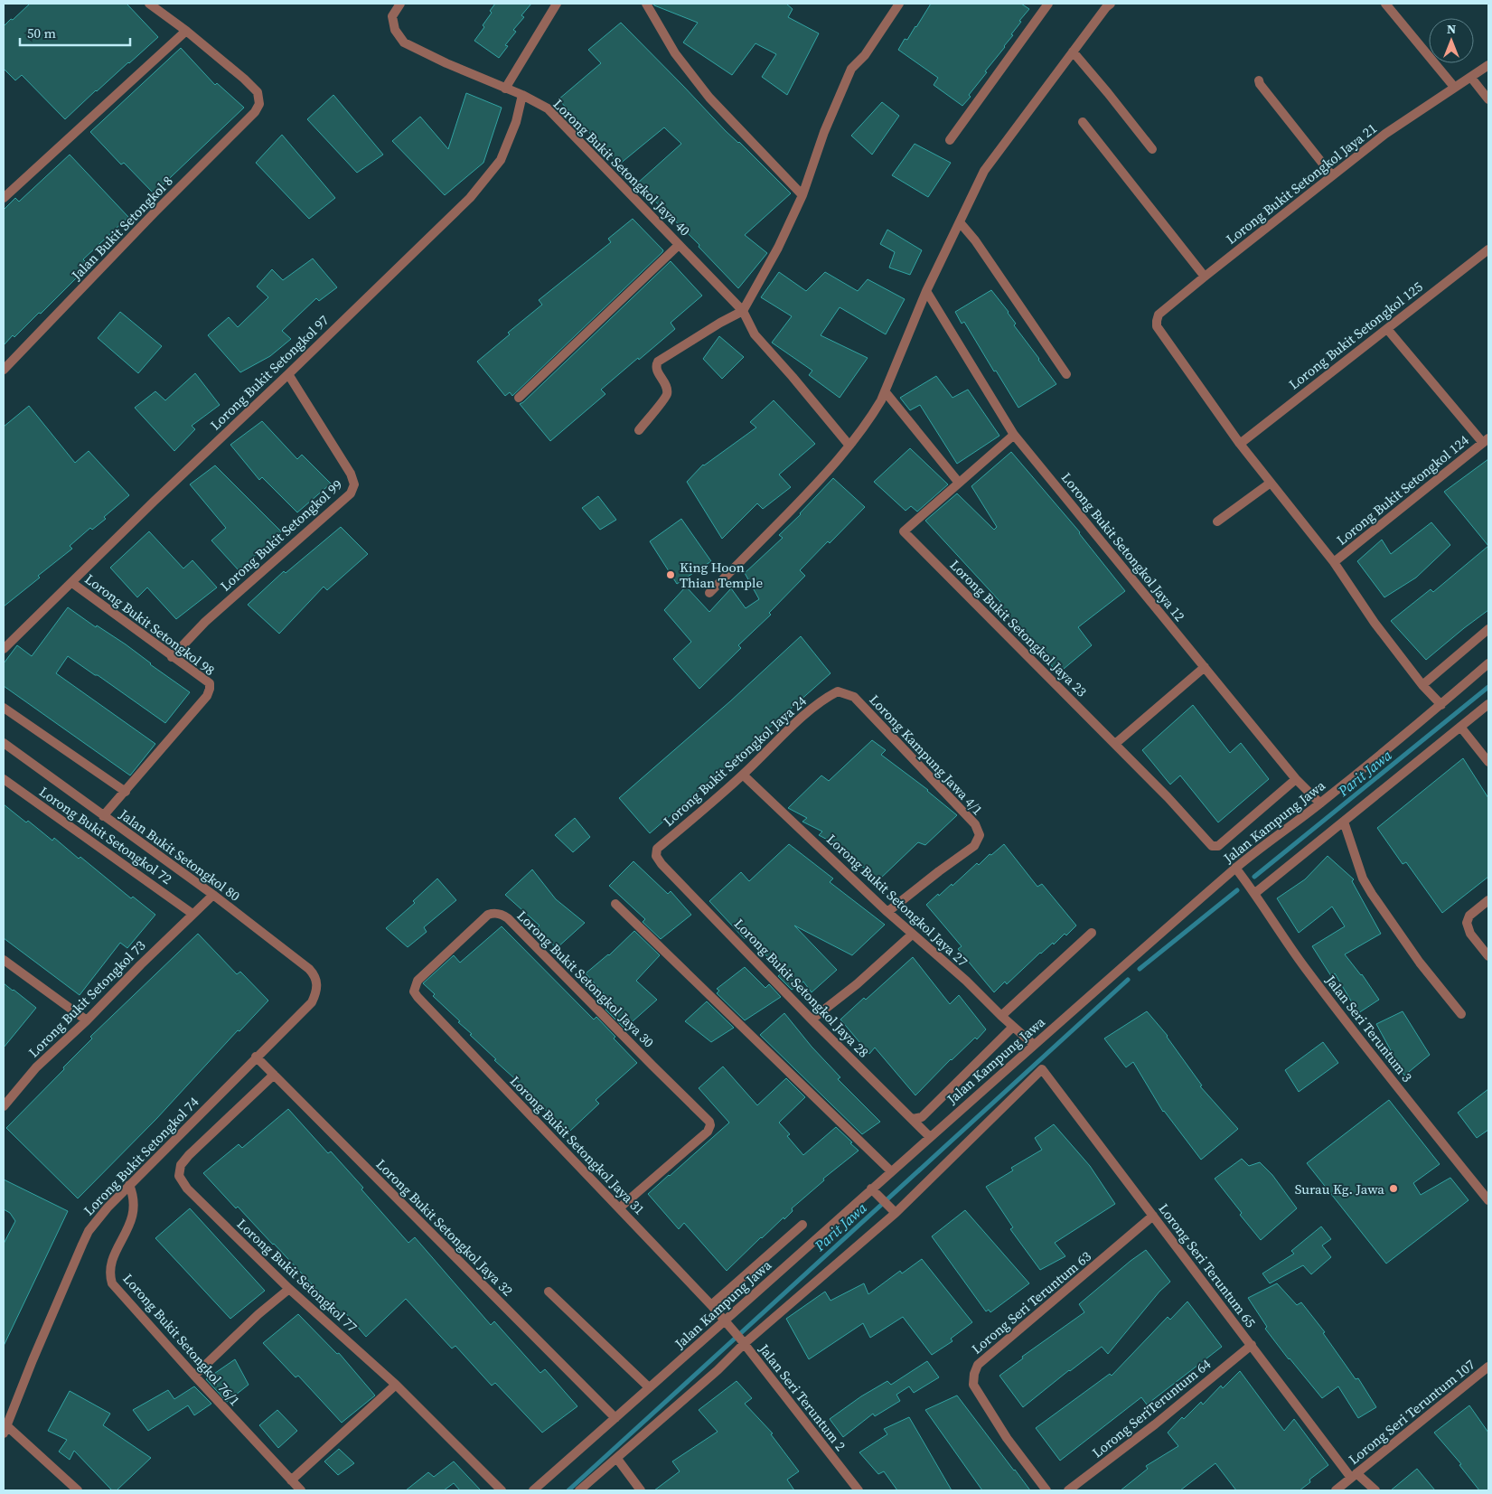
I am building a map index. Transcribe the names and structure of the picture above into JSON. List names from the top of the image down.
{
  "streets": {
    "street": [
      "Lorong Bukit Setongkol Jaya 40",
      "Lorong Bukit Setongkol Jaya 21",
      "Jalan Bukit Setongkol 8",
      "Lorong Bukit Setongkol 125",
      "Lorong Bukit Setongkol 97",
      "Lorong Bukit Setongkol 124",
      "Lorong Bukit Setongkol 99",
      "Lorong Bukit Setongkol Jaya 12",
      "Lorong Bukit Setongkol 98",
      "Lorong Bukit Setongkol Jaya 23",
      "Lorong Kampung Jawa 4/1",
      "Lorong Bukit Setongkol Jaya 24",
      "Jalan Kampung Jawa",
      "Lorong Bukit Setongkol 72",
      "Jalan Bukit Setongkol 80",
      "Lorong Bukit Setongkol Jaya 27",
      "Lorong Bukit Setongkol Jaya 30",
      "Lorong Bukit Setongkol Jaya 28",
      "Lorong Bukit Setongkol 73",
      "Jalan Seri Teruntum 3",
      "Lorong Bukit Setongkol Jaya 31",
      "Lorong Bukit Setongkol 74",
      "Lorong Bukit Setongkol Jaya 32",
      "Lorong Seri Teruntum 65",
      "Lorong Bukit Setongkol 77",
      "Lorong Seri Teruntum 63",
      "Lorong Bukit Setongkol 76/1",
      "Jalan Seri Teruntum 2",
      "Lorong SeriTeruntum 64",
      "Lorong Seri Teruntum 107"
    ]
  },
  "crossings": [
    ["Lorong Bukit Setongkol Jaya 40", "Lorong Bukit Setongkol 97"],
    ["Lorong Bukit Setongkol Jaya 21", "Lorong Bukit Setongkol 125"],
    ["Lorong Bukit Setongkol 97", "Lorong Bukit Setongkol 99"],
    ["Lorong Bukit Setongkol 97", "Lorong Bukit Setongkol 98"],
    ["Lorong Bukit Setongkol 99", "Lorong Bukit Setongkol 98"],
    ["Lorong Bukit Setongkol Jaya 12", "Lorong Bukit Setongkol Jaya 23"],
    ["Lorong Bukit Setongkol Jaya 12", "Jalan Kampung Jawa"],
    ["Lorong Bukit Setongkol Jaya 23", "Jalan Kampung Jawa"],
    ["Lorong Kampung Jawa 4/1", "Lorong Bukit Setongkol Jaya 24"],
    ["Lorong Kampung Jawa 4/1", "Lorong Bukit Setongkol Jaya 27"],
    ["Lorong Bukit Setongkol Jaya 24", "Lorong Bukit Setongkol Jaya 27"],
    ["Lorong Bukit Setongkol Jaya 24", "Lorong Bukit Setongkol Jaya 28"],
    ["Jalan Kampung Jawa", "Lorong Bukit Setongkol Jaya 27"],
    ["Jalan Kampung Jawa", "Lorong Bukit Setongkol Jaya 28"],
    ["Jalan Kampung Jawa", "Jalan Seri Teruntum 3"],
    ["Jalan Kampung Jawa", "Lorong Bukit Setongkol Jaya 31"],
    ["Jalan Kampung Jawa", "Lorong Bukit Setongkol Jaya 32"],
    ["Jalan Kampung Jawa", "Jalan Seri Teruntum 2"],
    ["Lorong Bukit Setongkol 72", "Lorong Bukit Setongkol 73"],
    ["Jalan Bukit Setongkol 80", "Lorong Bukit Setongkol 73"],
    ["Jalan Bukit Setongkol 80", "Lorong Bukit Setongkol 74"],
    ["Lorong Bukit Setongkol Jaya 30", "Lorong Bukit Setongkol Jaya 31"],
    ["Lorong Bukit Setongkol Jaya 31", "Jalan Seri Teruntum 2"],
    ["Lorong Bukit Setongkol 74", "Lorong Bukit Setongkol Jaya 32"],
    ["Lorong Bukit Setongkol 74", "Lorong Bukit Setongkol 76/1"],
    ["Lorong Bukit Setongkol Jaya 32", "Lorong Bukit Setongkol 77"],
    ["Lorong Seri Teruntum 65", "Lorong Seri Teruntum 63"],
    ["Lorong Seri Teruntum 65", "Lorong SeriTeruntum 64"],
    ["Lorong Seri Teruntum 65", "Lorong Seri Teruntum 107"]
  ],
  "water": ["Parit Jawa"],
  "places": ["King Hoon Thian Temple", "Surau Kg. Jawa"],
  "scale_bar": "50 m",
  "north": "top"
}
